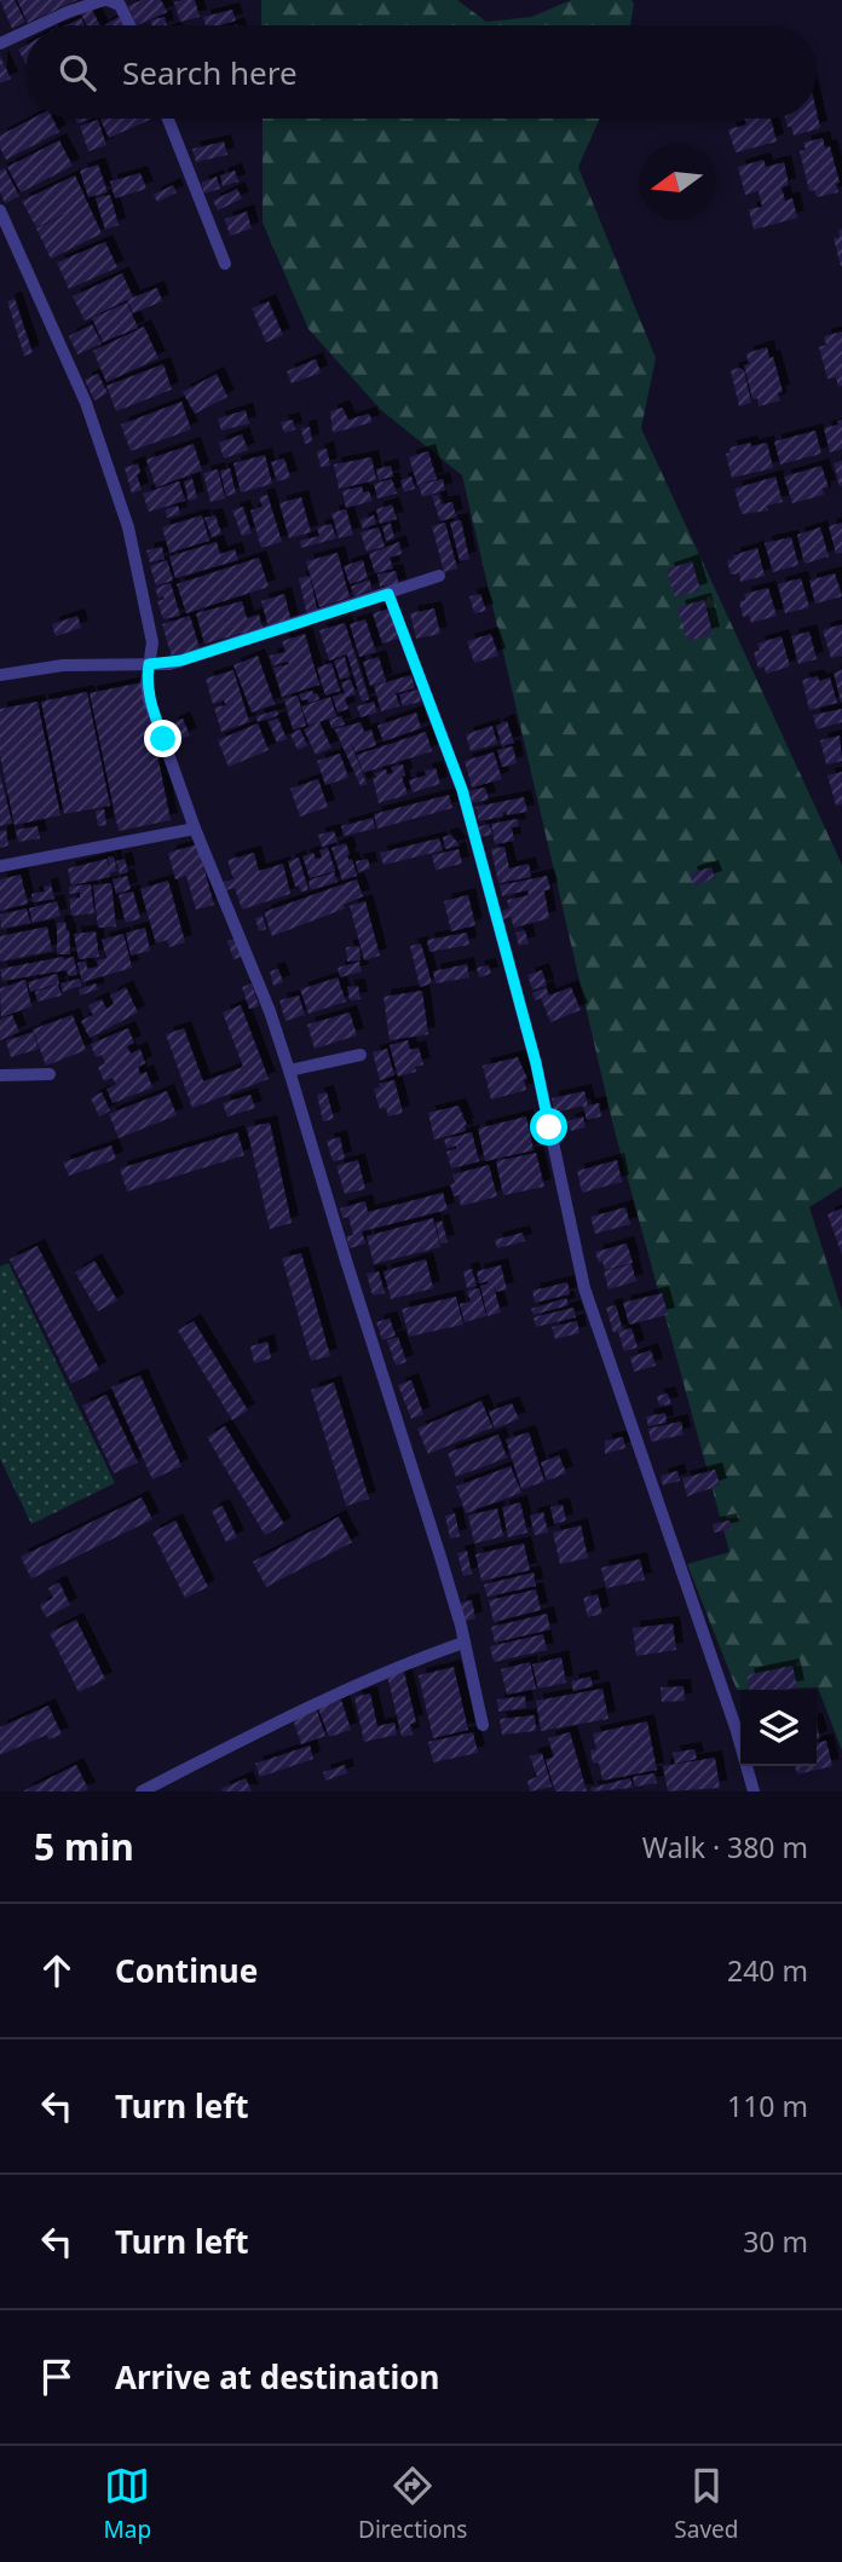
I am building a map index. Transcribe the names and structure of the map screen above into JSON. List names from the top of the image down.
{
  "north": "left",
  "page": {
    "search": "Search here",
    "heading": ["5 min", "Walk · 380 m"],
    "list": [
      ["Continue", "240 m"],
      ["Turn left", "110 m"],
      ["Turn left", "30 m"],
      "Arrive at destination"
    ],
    "nav": ["Map", "Directions", "Saved"]
  }
}
